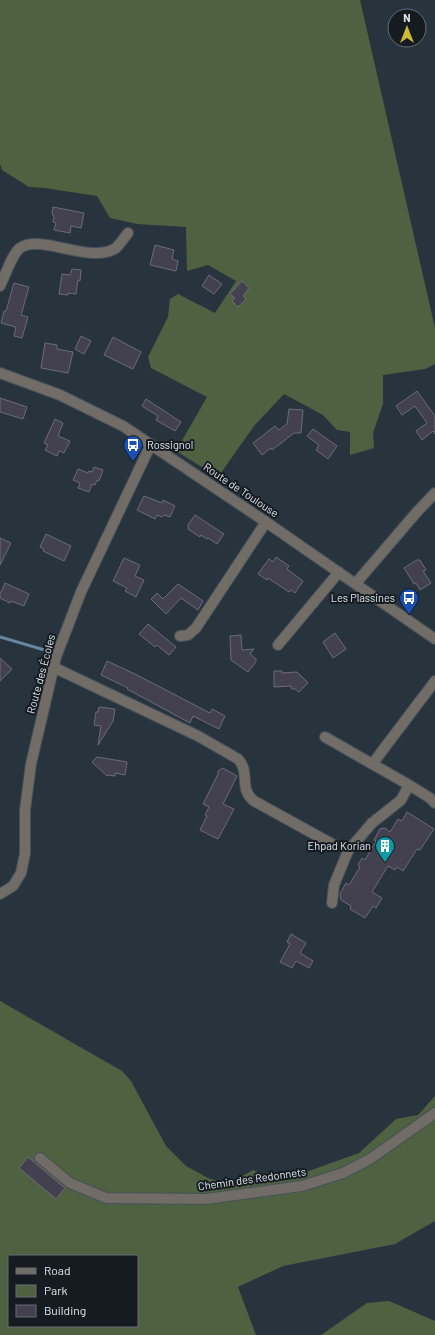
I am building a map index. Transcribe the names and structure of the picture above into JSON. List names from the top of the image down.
{
  "streets": {
    "street": ["Route de Toulouse", "Route des Écoles", "Chemin des Redonnets"]
  },
  "crossings": [
    ["Route de Toulouse", "Route des Écoles"]
  ],
  "places": {
    "bus stop": ["Rossignol", "Les Plassines"],
    "building": ["Ehpad Korian"]
  },
  "legend": ["Road", "Park", "Building"],
  "north": "top"
}
